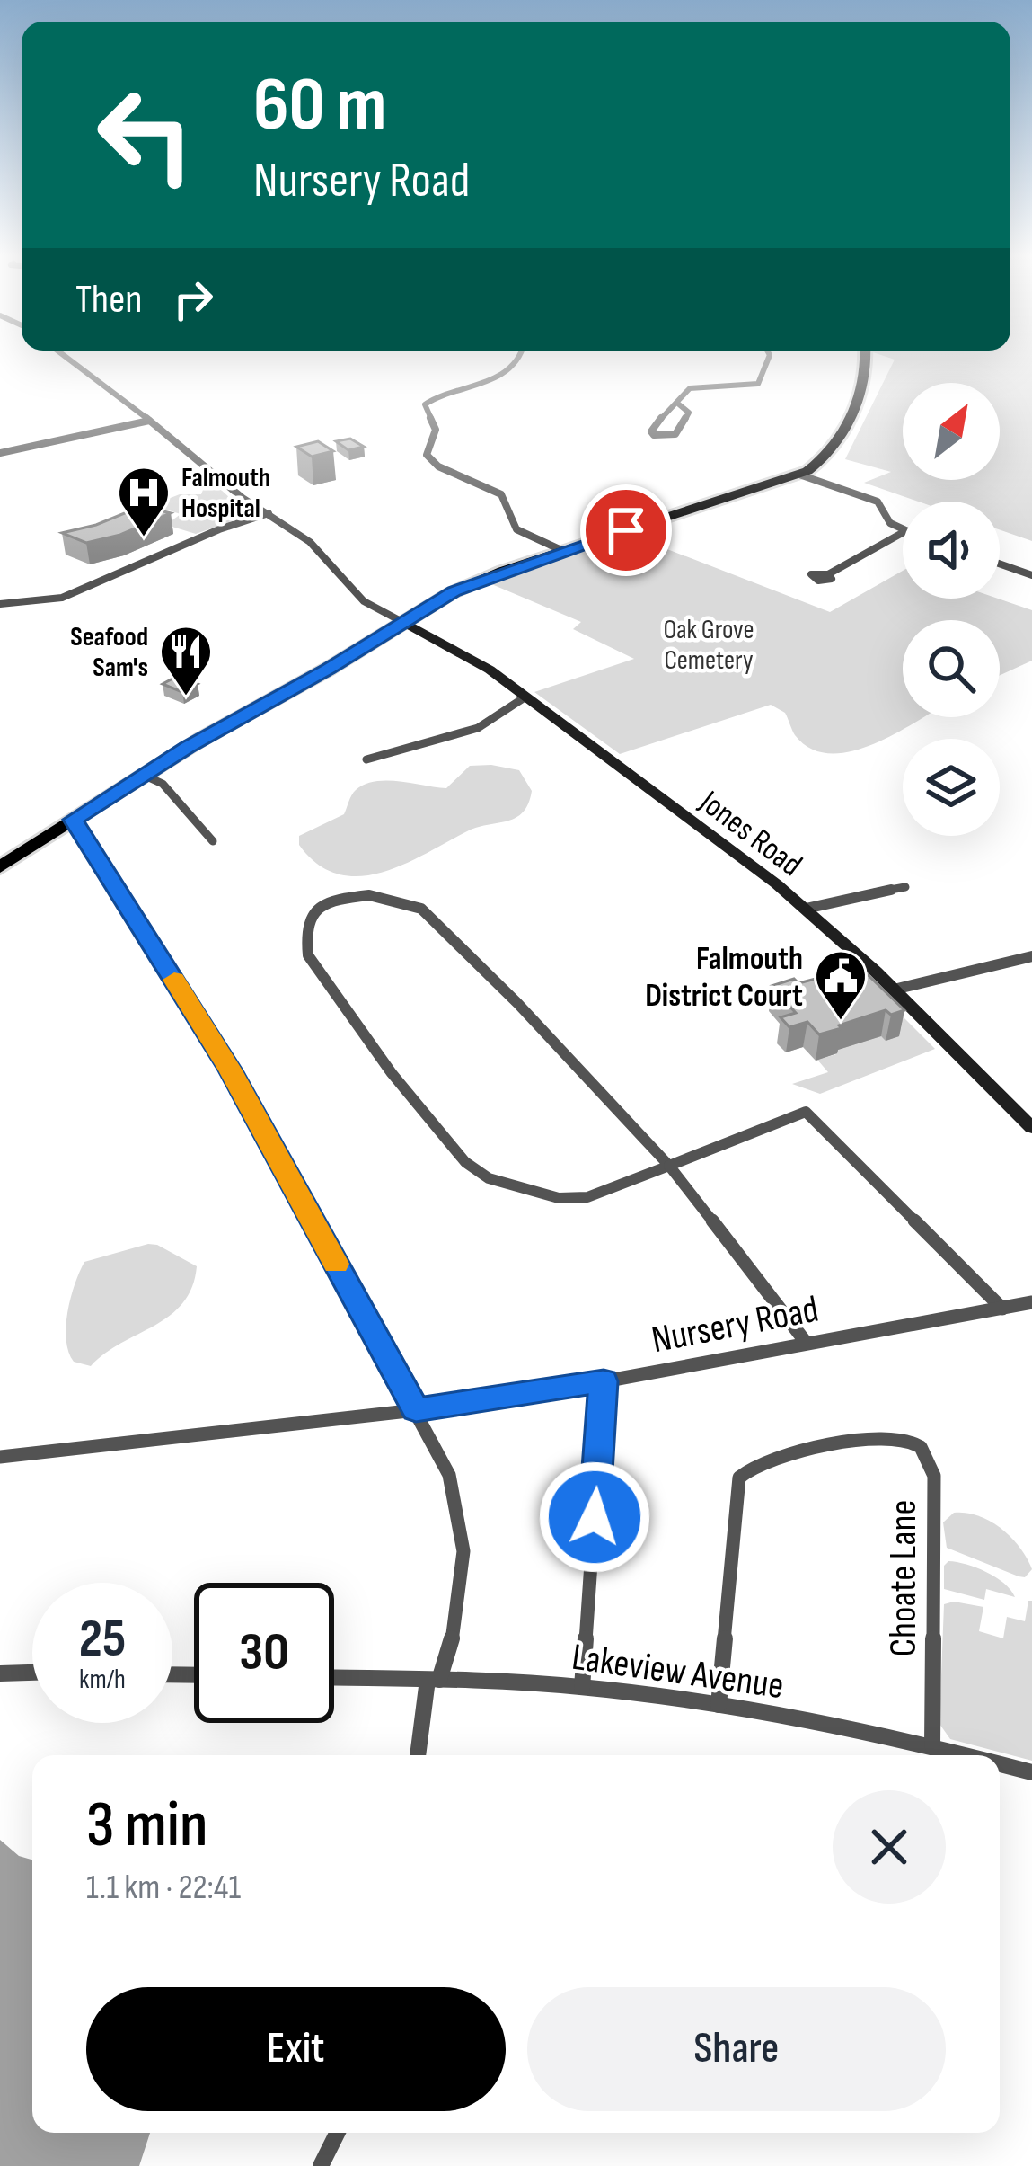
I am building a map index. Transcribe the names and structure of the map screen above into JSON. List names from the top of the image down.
{
  "streets": {
    "main road": ["Jones Road"],
    "street": ["Nursery Road", "Choate Lane", "Lakeview Avenue"]
  },
  "crossings": [
    ["Choate Lane", "Lakeview Avenue"]
  ],
  "parks": ["Oak Grove Cemetery"],
  "places": {
    "hospital": ["Falmouth Hospital"],
    "restaurant": ["Seafood Sam's"],
    "public building": ["Falmouth District Court"]
  },
  "north": "top right",
  "page": {
    "turn": ["60 m", "Nursery Road"],
    "then": "Then",
    "speed": "25 km/h",
    "limit": "30",
    "heading": ["3 min", "1.1 km · 22:41"],
    "buttons": ["Exit", "Share"]
  }
}
